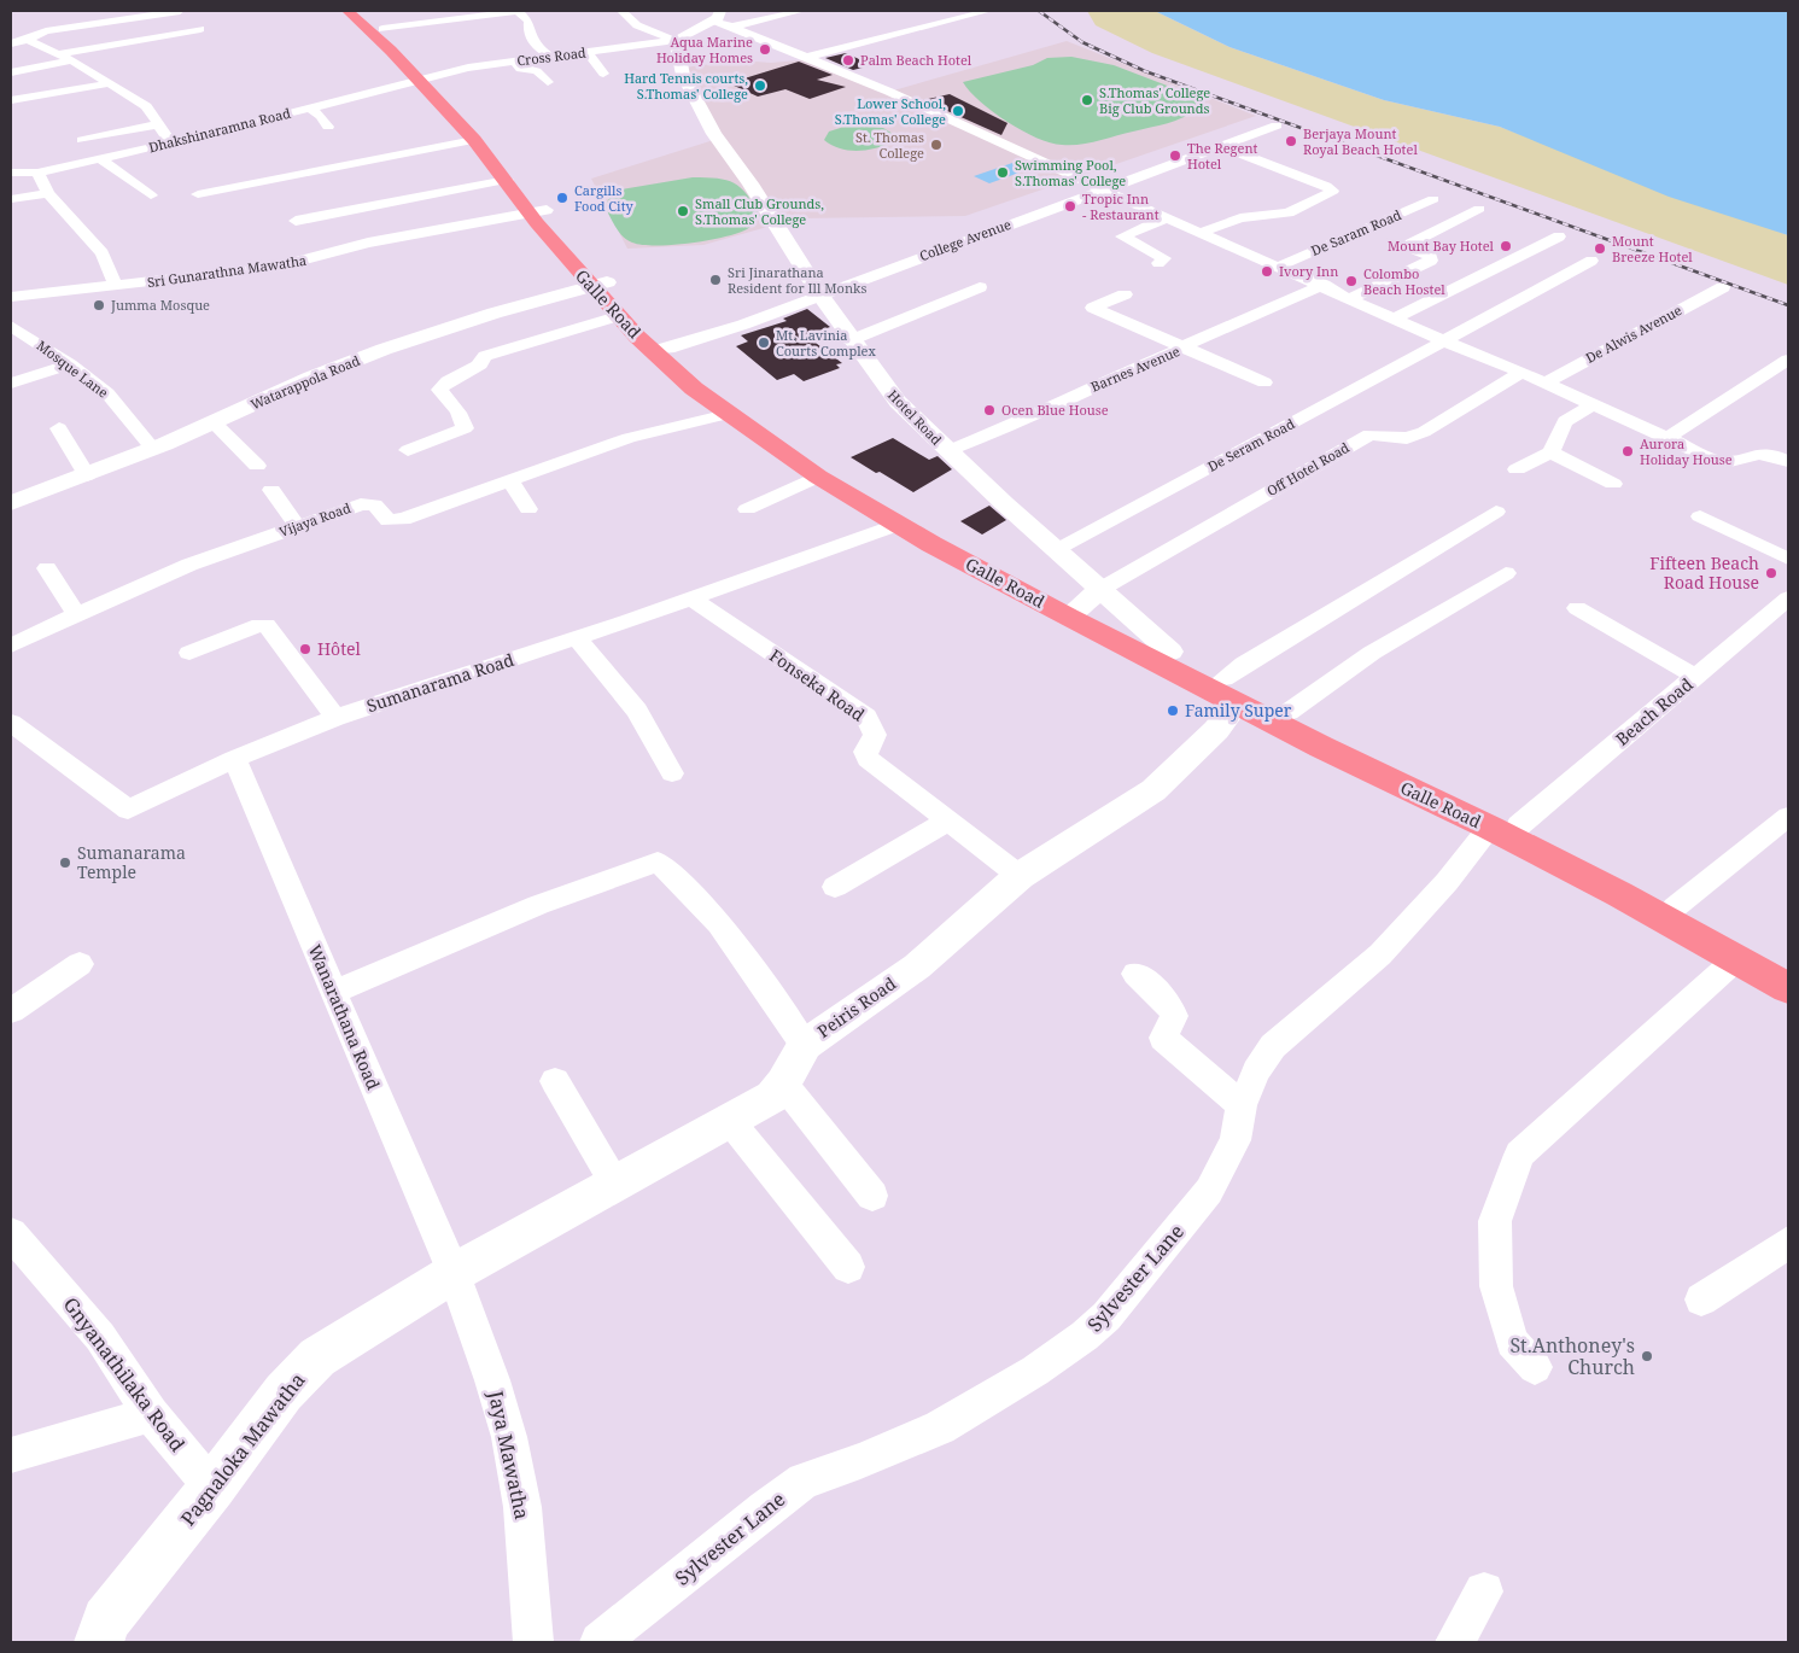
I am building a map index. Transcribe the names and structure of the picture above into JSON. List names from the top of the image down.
{
  "streets": {
    "highway": ["Galle Road"],
    "street": [
      "Cross Road",
      "Dhakshinaramna Road",
      "De Saram Road",
      "College Avenue",
      "Sri Gunarathna Mawatha",
      "De Alwis Avenue",
      "Mosque Lane",
      "Barnes Avenue",
      "Watarappola Road",
      "Hotel Road",
      "De Seram Road",
      "Off Hotel Road",
      "Vijaya Road",
      "Sumanarama Road",
      "Fonseka Road",
      "Beach Road",
      "Peiris Road",
      "Wanarathana Road",
      "Sylvester Lane",
      "Gnyanathilaka Road",
      "Pagnaloka Mawatha",
      "Jaya Mawatha"
    ]
  },
  "crossings": [
    ["Cross Road", "Dhakshinaramna Road"],
    ["Cross Road", "Galle Road"],
    ["Cross Road", "Hotel Road"],
    ["Dhakshinaramna Road", "Galle Road"],
    ["College Avenue", "Galle Road"],
    ["College Avenue", "Hotel Road"],
    ["Sri Gunarathna Mawatha", "Galle Road"],
    ["Galle Road", "Watarappola Road"],
    ["Galle Road", "Hotel Road"],
    ["Galle Road", "Off Hotel Road"],
    ["Galle Road", "Vijaya Road"],
    ["Galle Road", "Sumanarama Road"],
    ["Galle Road", "Beach Road"],
    ["Galle Road", "Peiris Road"],
    ["Galle Road", "Sylvester Lane"],
    ["Mosque Lane", "Watarappola Road"],
    ["Barnes Avenue", "Hotel Road"],
    ["Hotel Road", "De Seram Road"],
    ["Hotel Road", "Off Hotel Road"],
    ["Sumanarama Road", "Fonseka Road"],
    ["Sumanarama Road", "Wanarathana Road"],
    ["Fonseka Road", "Peiris Road"],
    ["Beach Road", "Sylvester Lane"],
    ["Peiris Road", "Wanarathana Road"],
    ["Peiris Road", "Pagnaloka Mawatha"],
    ["Peiris Road", "Jaya Mawatha"],
    ["Wanarathana Road", "Pagnaloka Mawatha"],
    ["Wanarathana Road", "Jaya Mawatha"],
    ["Gnyanathilaka Road", "Pagnaloka Mawatha"],
    ["Pagnaloka Mawatha", "Jaya Mawatha"]
  ],
  "places": [
    "Aqua Marine Holiday Homes",
    "Palm Beach Hotel",
    "Hard Tennis courts, S.Thomas' College",
    "S.Thomas' College Big Club Grounds",
    "Lower School, S.Thomas' College",
    "Berjaya Mount Royal Beach Hotel",
    "St. Thomas College",
    "The Regent Hotel",
    "Swimming Pool, S.Thomas' College",
    "Cargills Food City",
    "Tropic Inn - Restaurant",
    "Small Club Grounds, S.Thomas' College",
    "Mount Bay Hotel",
    "Mount Breeze Hotel",
    "Ivory Inn",
    "Sri Jinarathana Resident for Ill Monks",
    "Colombo Beach Hostel",
    "Jumma Mosque",
    "Mt. Lavinia Courts Complex",
    "Ocen Blue House",
    "Aurora Holiday House",
    "Fifteen Beach Road House",
    "Hôtel",
    "Family Super",
    "Sumanarama Temple",
    "St.Anthoney's Church"
  ]
}
